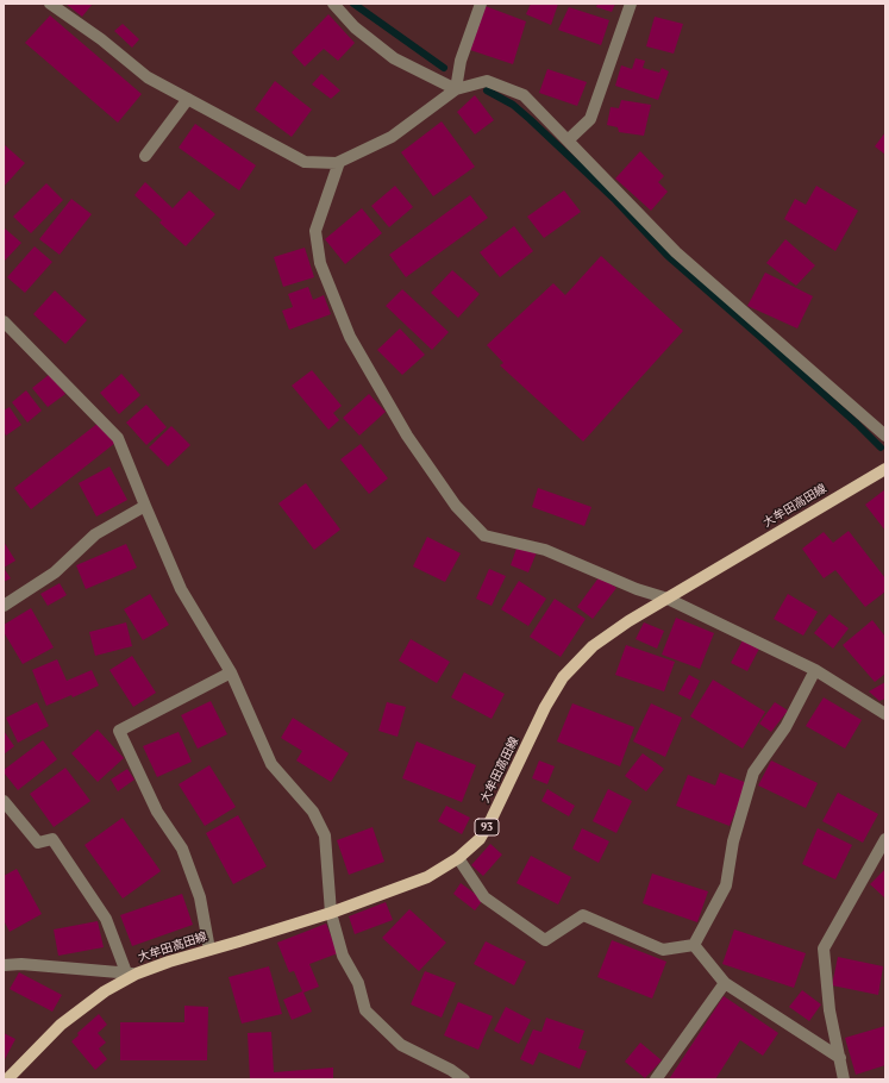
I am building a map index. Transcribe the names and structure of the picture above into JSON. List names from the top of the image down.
{
  "streets": {
    "main road": ["大牟田高田線", "93"]
  }
}
